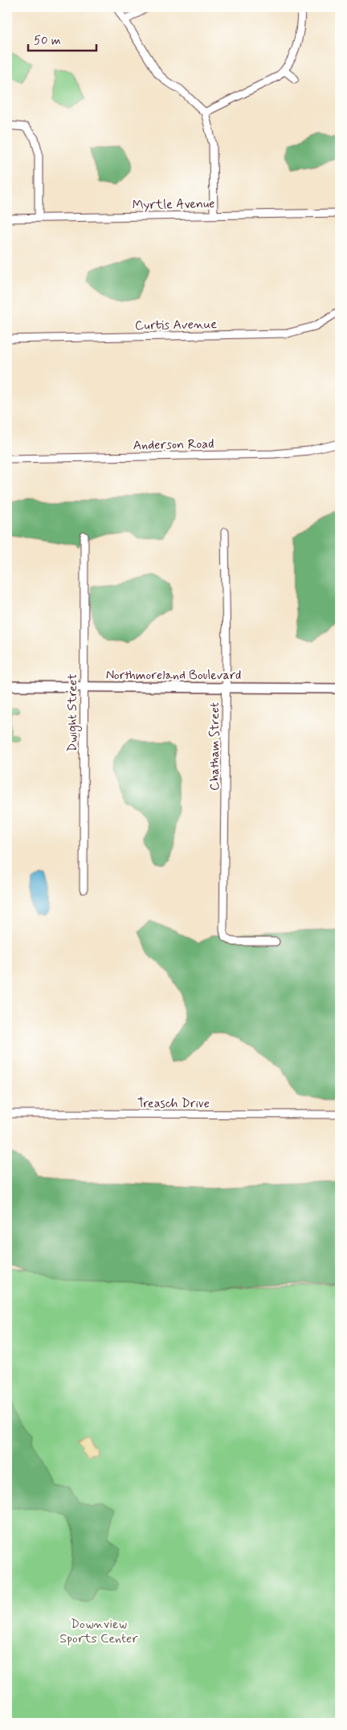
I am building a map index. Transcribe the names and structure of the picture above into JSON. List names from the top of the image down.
{
  "streets": {
    "street": [
      "Myrtle Avenue",
      "Curtis Avenue",
      "Anderson Road",
      "Northmoreland Boulevard",
      "Dwight Street",
      "Chatham Street",
      "Treasch Drive"
    ]
  },
  "crossings": [
    ["Northmoreland Boulevard", "Dwight Street"],
    ["Northmoreland Boulevard", "Chatham Street"]
  ],
  "parks": ["Downview Sports Center"],
  "scale_bar": "50 m"
}
